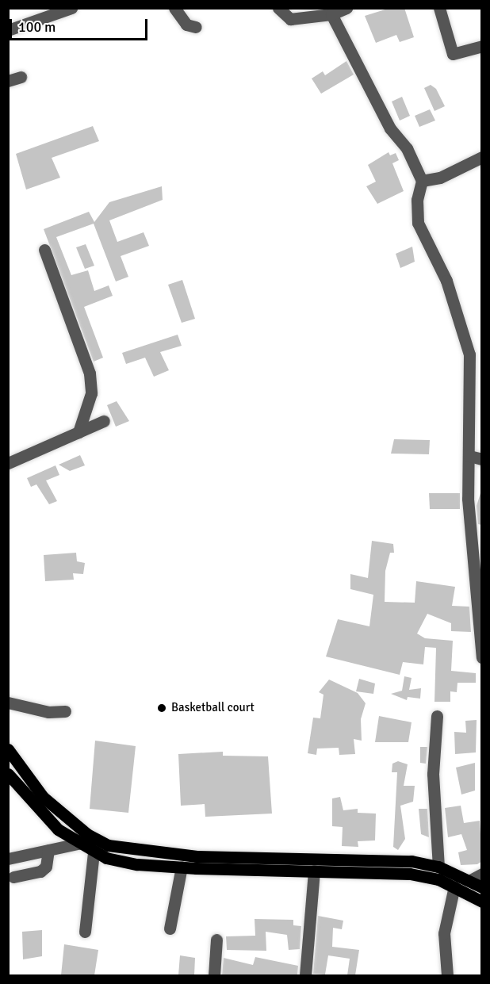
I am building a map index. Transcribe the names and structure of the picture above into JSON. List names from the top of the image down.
{
  "places": ["Basketball court"],
  "scale_bar": "100 m"
}
